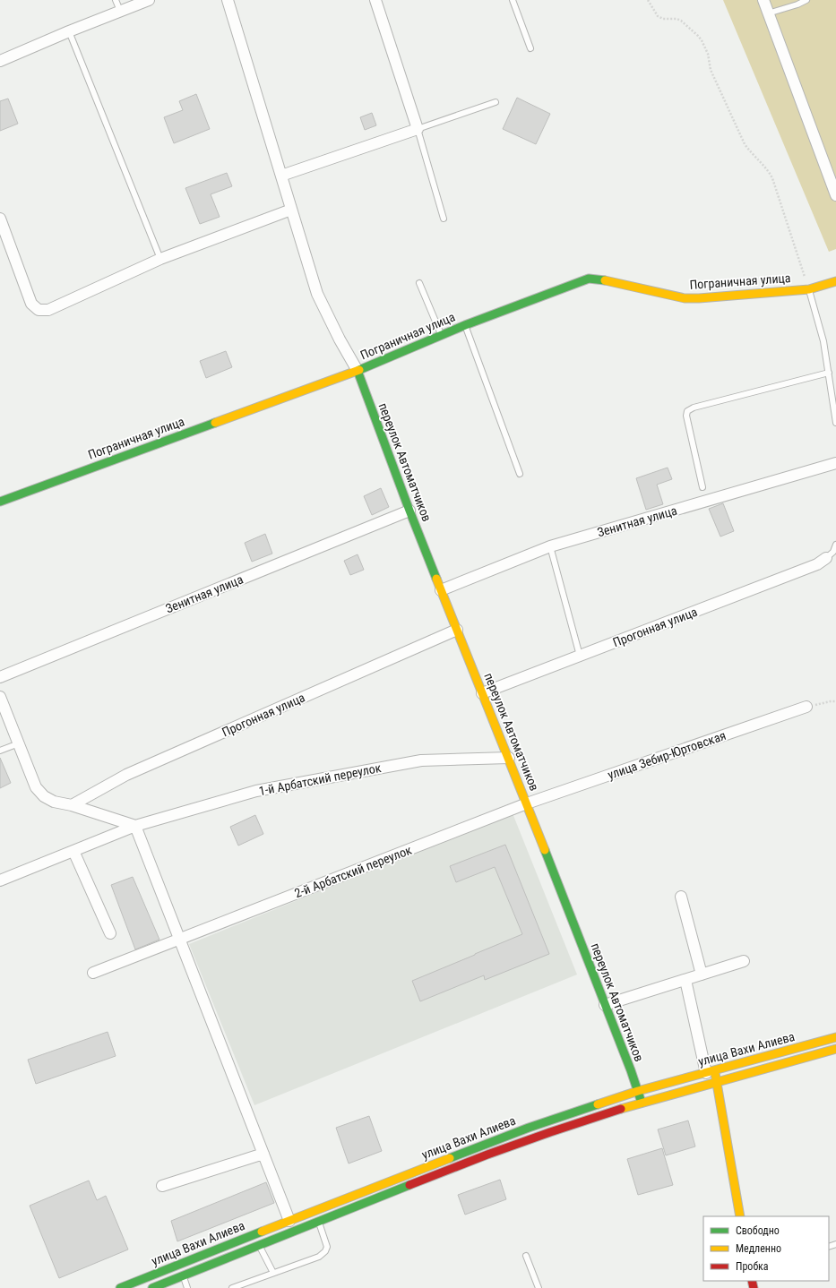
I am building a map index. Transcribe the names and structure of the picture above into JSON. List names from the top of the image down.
{
  "streets": {
    "street": [
      "Пограничная улица",
      "переулок Автоматчиков",
      "Зенитная улица",
      "Прогонная улица",
      "улица Зебир-Юртовская",
      "1-й Арбатский переулок",
      "2-й Арбатский переулок",
      "улица Вахи Алиева"
    ]
  },
  "crossings": [
    ["Пограничная улица", "переулок Автоматчиков"],
    ["переулок Автоматчиков", "Зенитная улица"],
    ["переулок Автоматчиков", "Прогонная улица"],
    ["переулок Автоматчиков", "улица Зебир-Юртовская"],
    ["переулок Автоматчиков", "1-й Арбатский переулок"],
    ["переулок Автоматчиков", "2-й Арбатский переулок"],
    ["переулок Автоматчиков", "улица Вахи Алиева"],
    ["улица Зебир-Юртовская", "2-й Арбатский переулок"]
  ],
  "legend": ["Свободно", "Медленно", "Пробка"]
}
